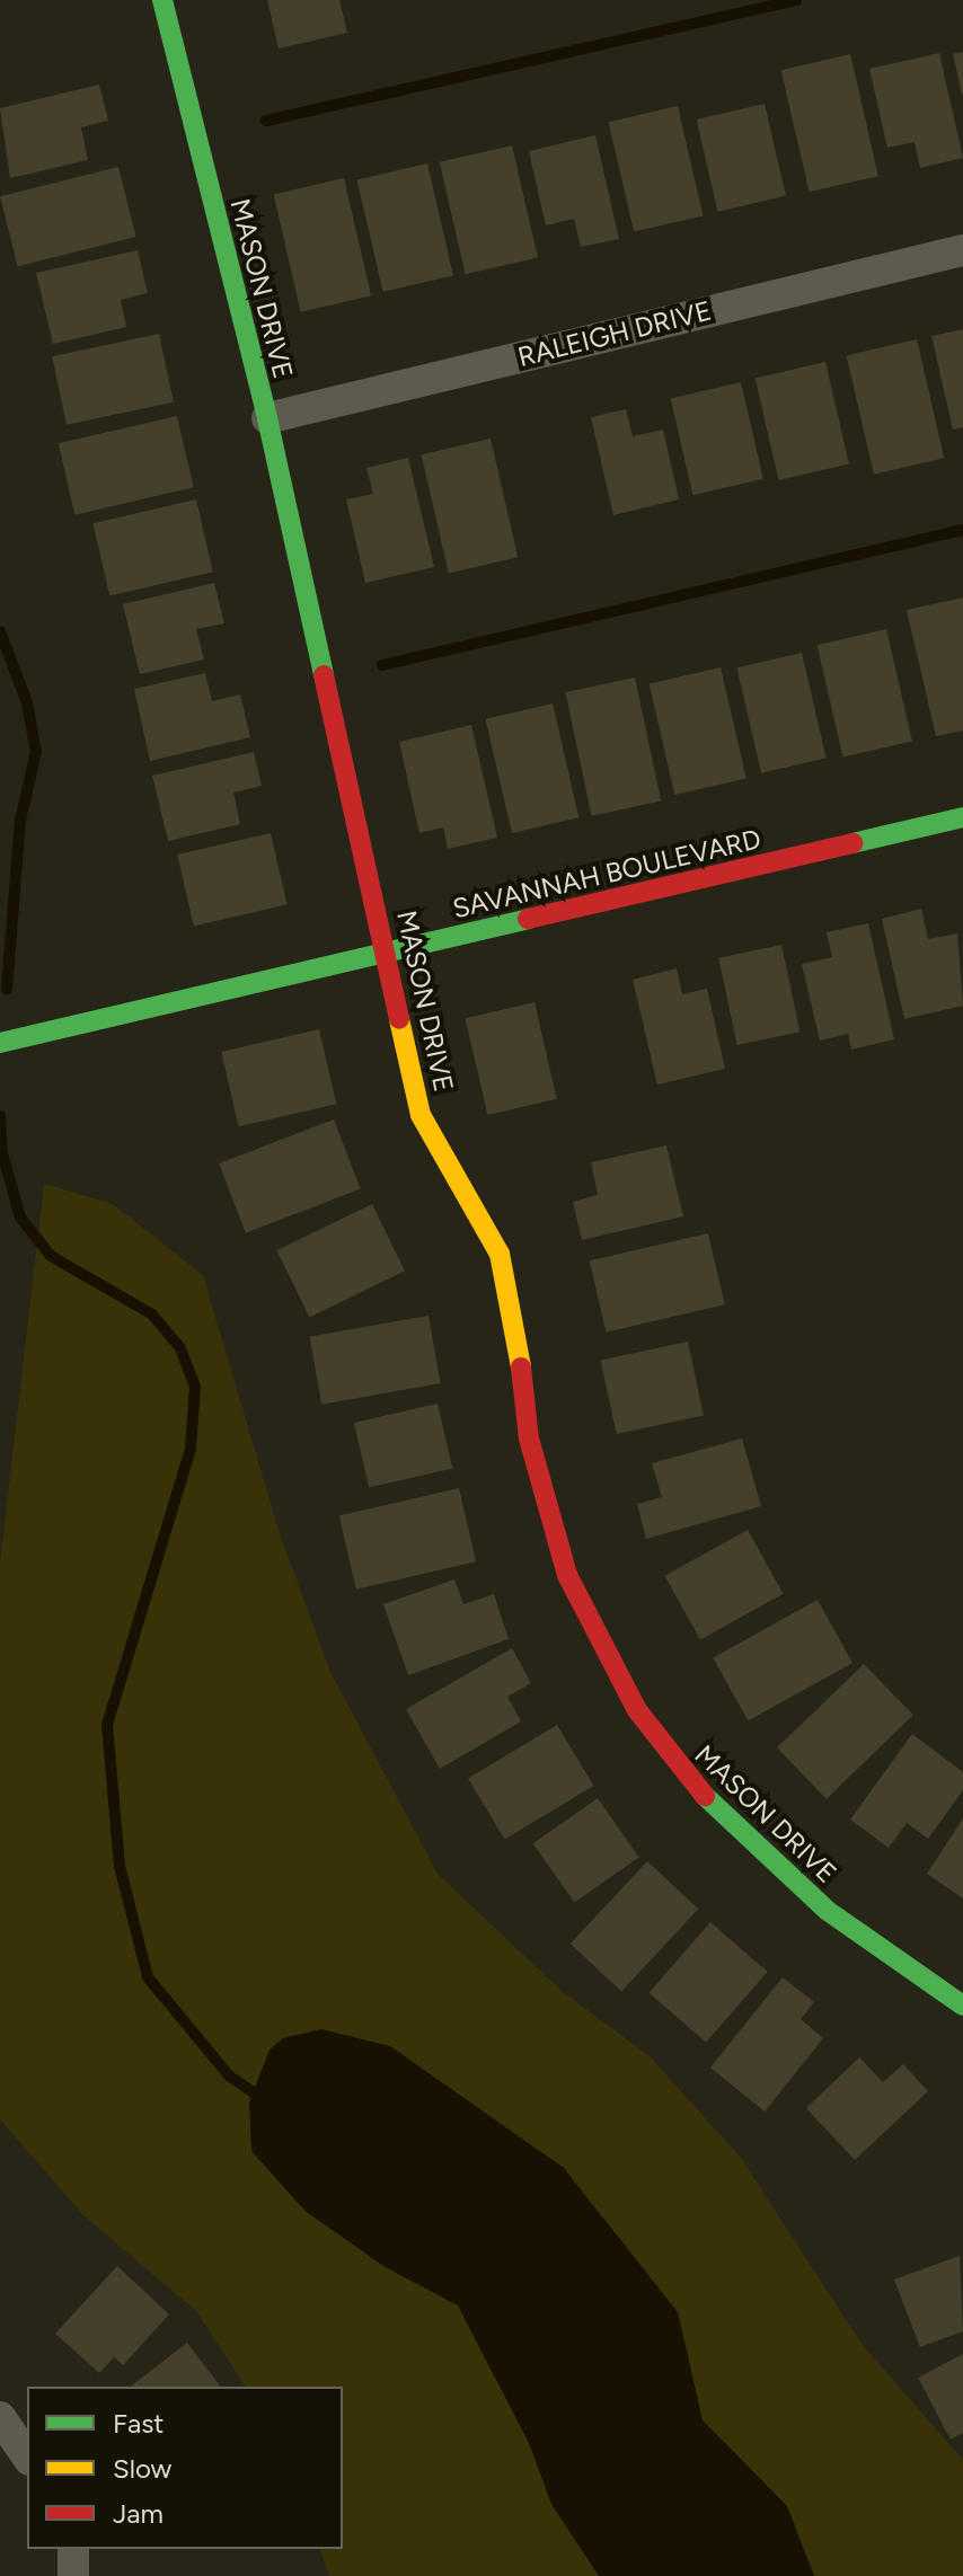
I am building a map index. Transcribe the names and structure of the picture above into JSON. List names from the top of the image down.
{
  "streets": {
    "street": ["MASON DRIVE", "RALEIGH DRIVE", "SAVANNAH BOULEVARD"]
  },
  "crossings": [
    ["MASON DRIVE", "RALEIGH DRIVE"],
    ["MASON DRIVE", "SAVANNAH BOULEVARD"]
  ],
  "legend": ["Fast", "Slow", "Jam"]
}
